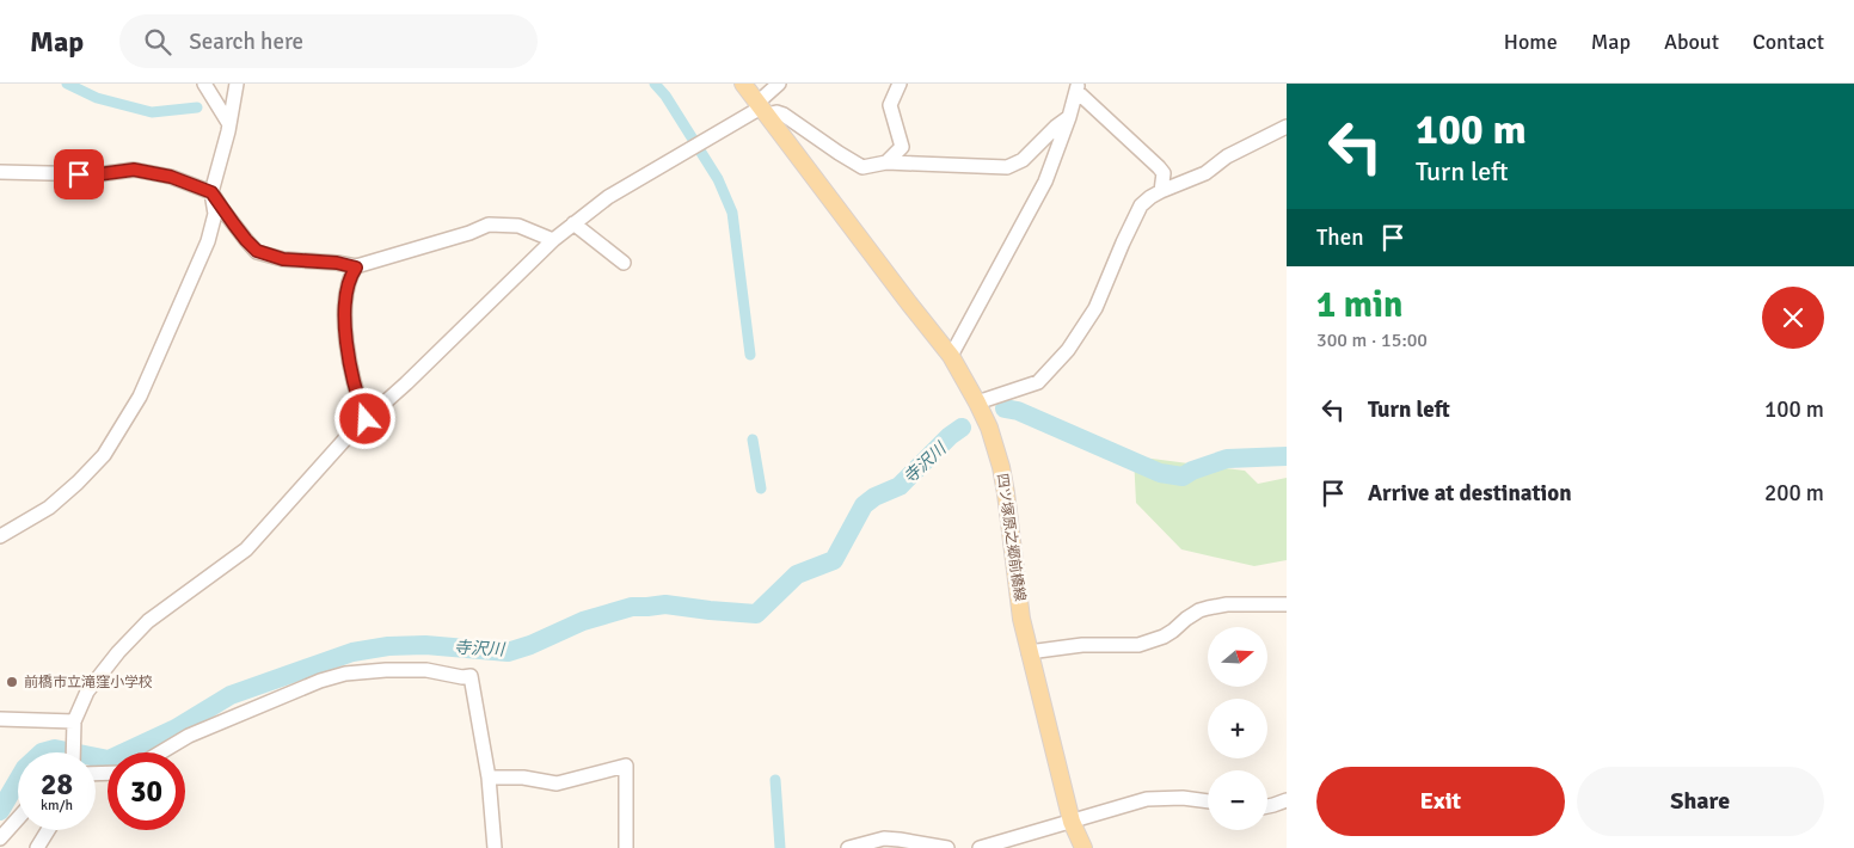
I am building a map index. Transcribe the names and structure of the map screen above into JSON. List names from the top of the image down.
{
  "streets": {
    "main road": ["四ツ塚原之郷前橋線"]
  },
  "water": ["寺沢川"],
  "places": ["前橋市立滝窪小学校"],
  "north": "right",
  "page": {
    "header": "Map",
    "search": "Search here",
    "nav": [
      "Home",
      "Map",
      "About",
      "Contact"
    ],
    "turn": ["100 m", "Turn left"],
    "then": "Then",
    "heading": ["1 min", "300 m · 15:00"],
    "list": [
      {
        "name": "Turn left",
        "value": "100 m"
      },
      {
        "name": "Arrive at destination",
        "value": "200 m"
      }
    ],
    "map_buttons": ["+", "−"],
    "speed": "28 km/h",
    "limit": "30",
    "buttons": ["Exit", "Share"]
  }
}
